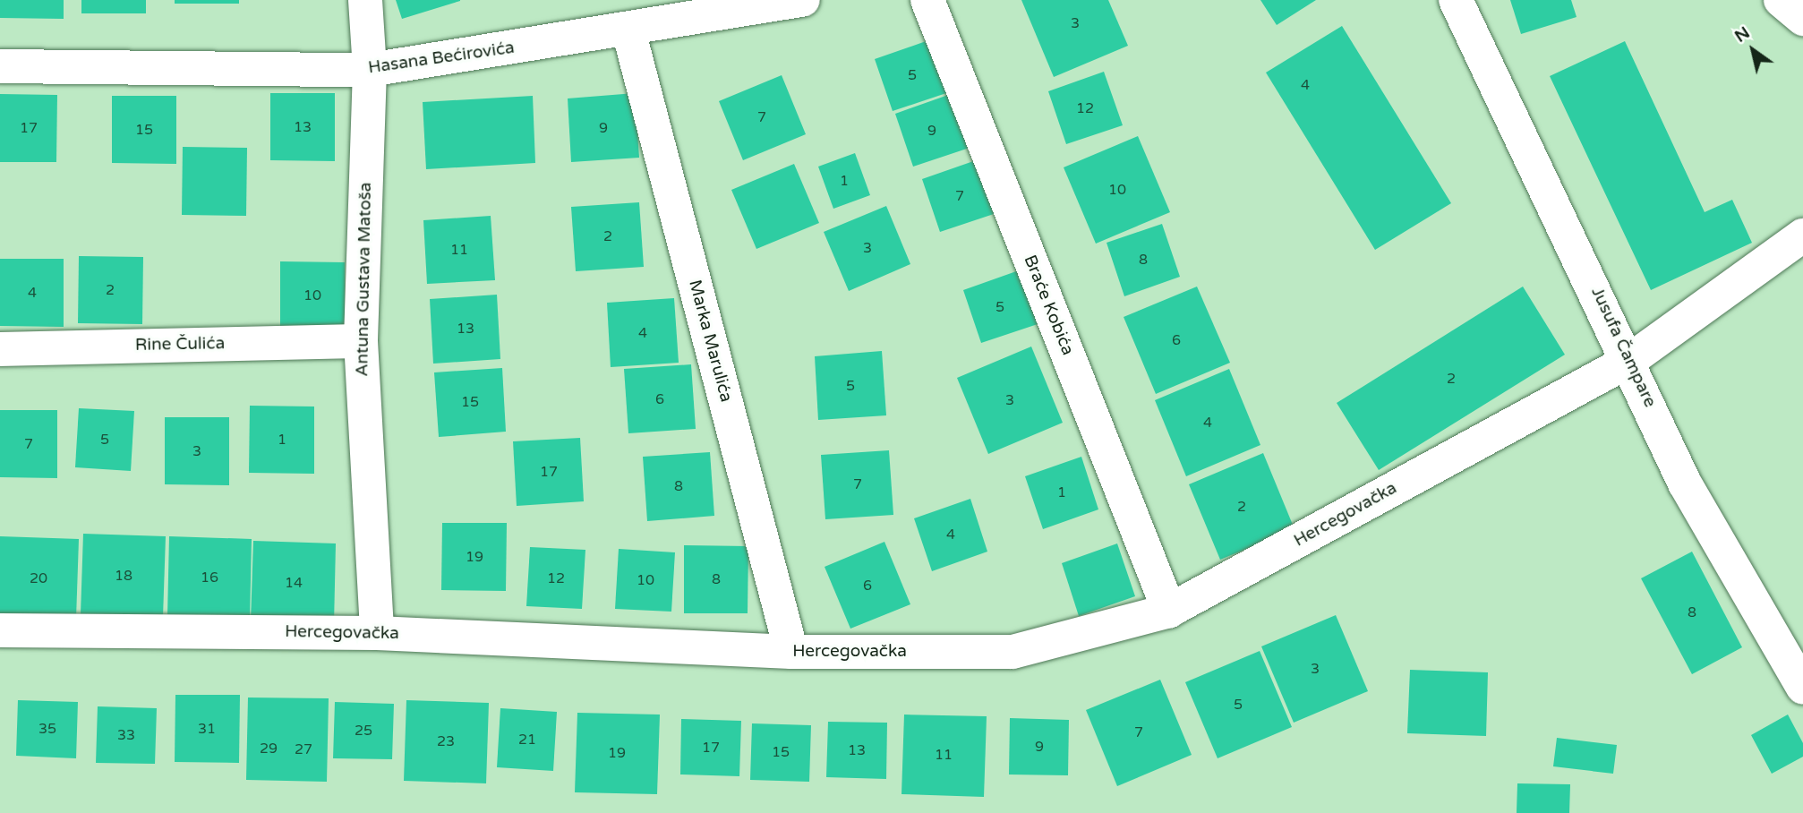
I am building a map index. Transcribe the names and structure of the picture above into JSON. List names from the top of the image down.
{
  "streets": {
    "street": [
      "Hasana Bećirovića",
      "Antuna Gustava Matoša",
      "Braće Kobića",
      "Marka Marulića",
      "Rine Čulića",
      "Jusufa Čampare",
      "Hercegovačka"
    ]
  },
  "crossings": [
    ["Hasana Bećirovića", "Antuna Gustava Matoša"],
    ["Hasana Bećirovića", "Marka Marulića"],
    ["Antuna Gustava Matoša", "Rine Čulića"],
    ["Antuna Gustava Matoša", "Hercegovačka"],
    ["Braće Kobića", "Hercegovačka"],
    ["Marka Marulića", "Hercegovačka"],
    ["Jusufa Čampare", "Hercegovačka"]
  ],
  "house_numbers": [
    "3",
    "5",
    "4",
    "12",
    "7",
    "13",
    "17",
    "9",
    "15",
    "9",
    "1",
    "10",
    "7",
    "2",
    "3",
    "11",
    "8",
    "2",
    "4",
    "10",
    "5",
    "13",
    "4",
    "6",
    "2",
    "5",
    "6",
    "3",
    "15",
    "4",
    "5",
    "1",
    "7",
    "3",
    "17",
    "7",
    "8",
    "1",
    "2",
    "4",
    "19",
    "18",
    "16",
    "20",
    "12",
    "8",
    "10",
    "14",
    "6",
    "8",
    "3",
    "5",
    "35",
    "31",
    "25",
    "7",
    "33",
    "21",
    "23",
    "9",
    "17",
    "29",
    "27",
    "13",
    "15",
    "19",
    "11"
  ],
  "north": "top left"
}
